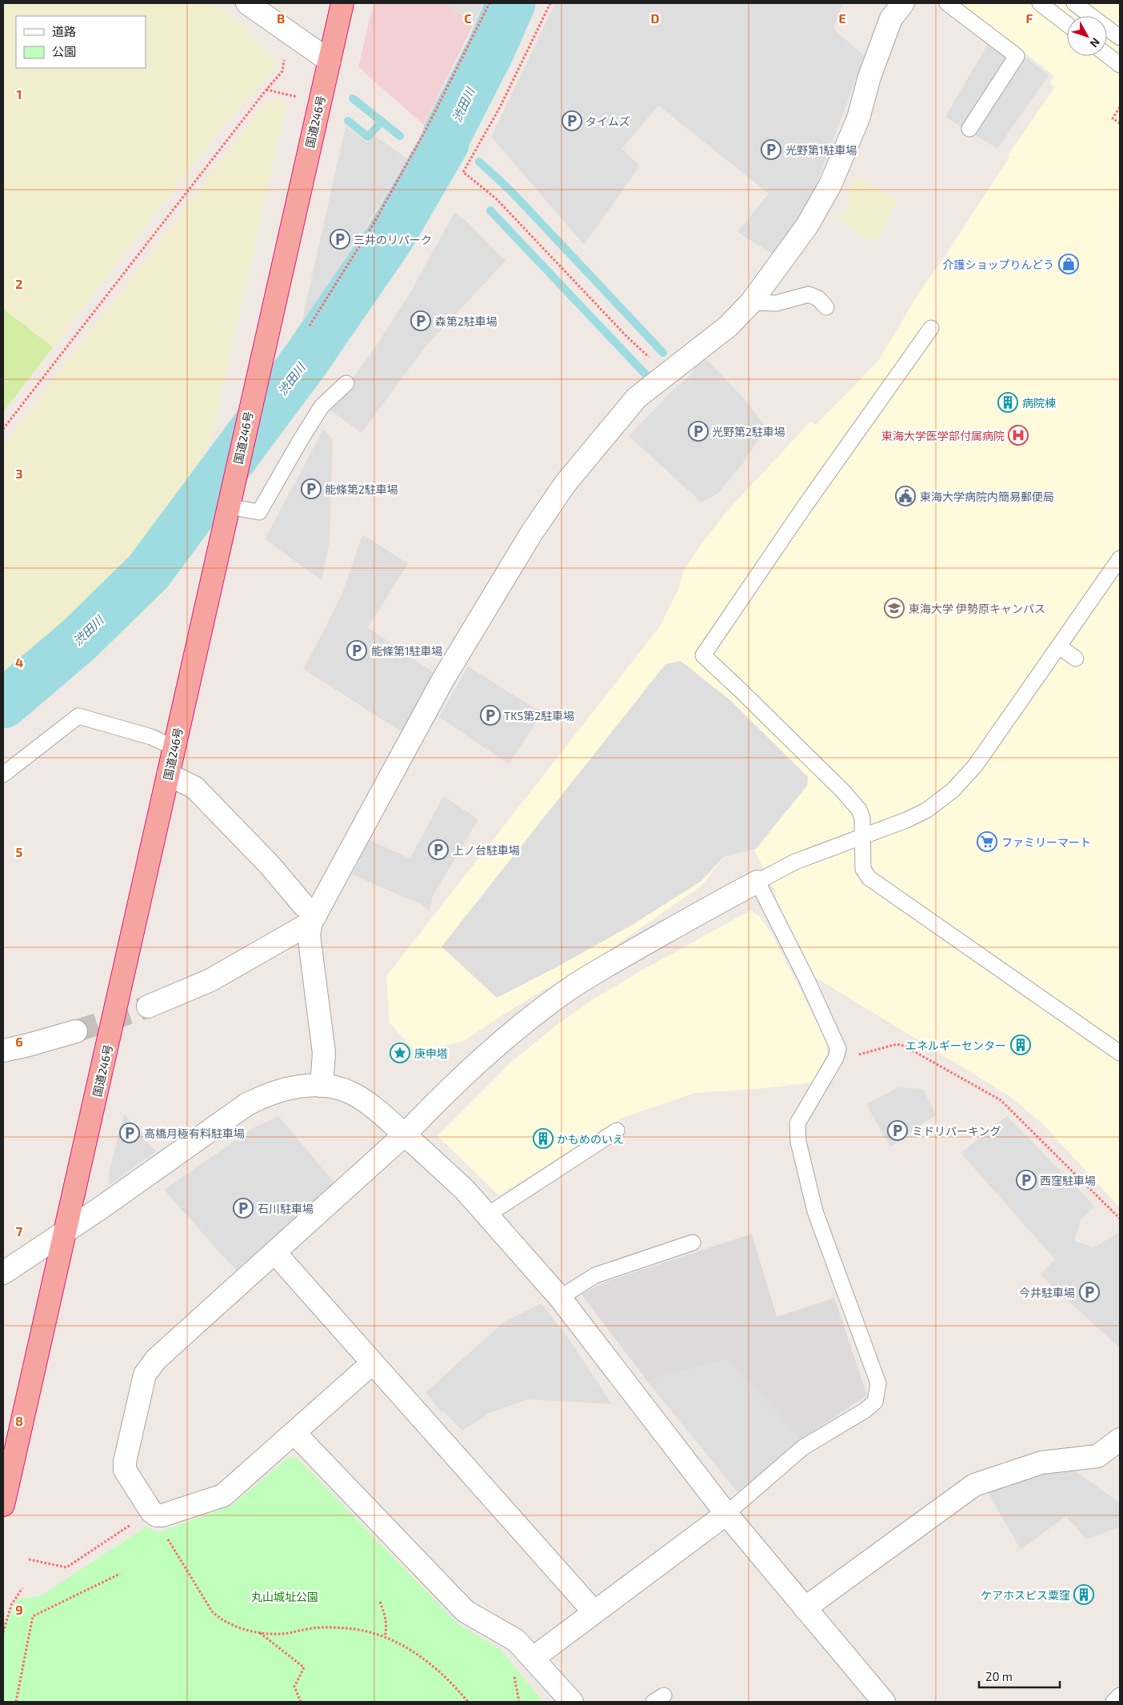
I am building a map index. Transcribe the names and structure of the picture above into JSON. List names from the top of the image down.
{
  "streets": {
    "highway": ["国道246号"]
  },
  "water": ["渋田川"],
  "parks": ["丸山城址公園"],
  "places": {
    "parking": [
      "タイムズ",
      "光野第1駐車場",
      "三井のリパーク",
      "森第2駐車場",
      "光野第2駐車場",
      "能條第2駐車場",
      "能條第1駐車場",
      "TKS第2駐車場",
      "上ノ台駐車場",
      "ミドリパーキング",
      "高橋月極有料駐車場",
      "西窪駐車場",
      "石川駐車場",
      "今井駐車場"
    ],
    "shop": ["介護ショップりんどう"],
    "building": [
      "病院棟",
      "エネルギーセンター",
      "かもめのいえ",
      "ケアホスピス粟窪"
    ],
    "hospital": ["東海大学医学部付属病院"],
    "public building": ["東海大学病院内簡易郵便局"],
    "school or university": ["東海大学 伊勢原キャンパス"],
    "supermarket": ["ファミリーマート"],
    "place": ["庚申塔"]
  },
  "legend": ["道路", "公園"],
  "scale_bar": "20 m",
  "north": "bottom right",
  "grid": {
    "columns": [
      "B",
      "C",
      "D",
      "E",
      "F"
    ],
    "rows": [
      "1",
      "2",
      "3",
      "4",
      "5",
      "6",
      "7",
      "8",
      "9"
    ]
  }
}
